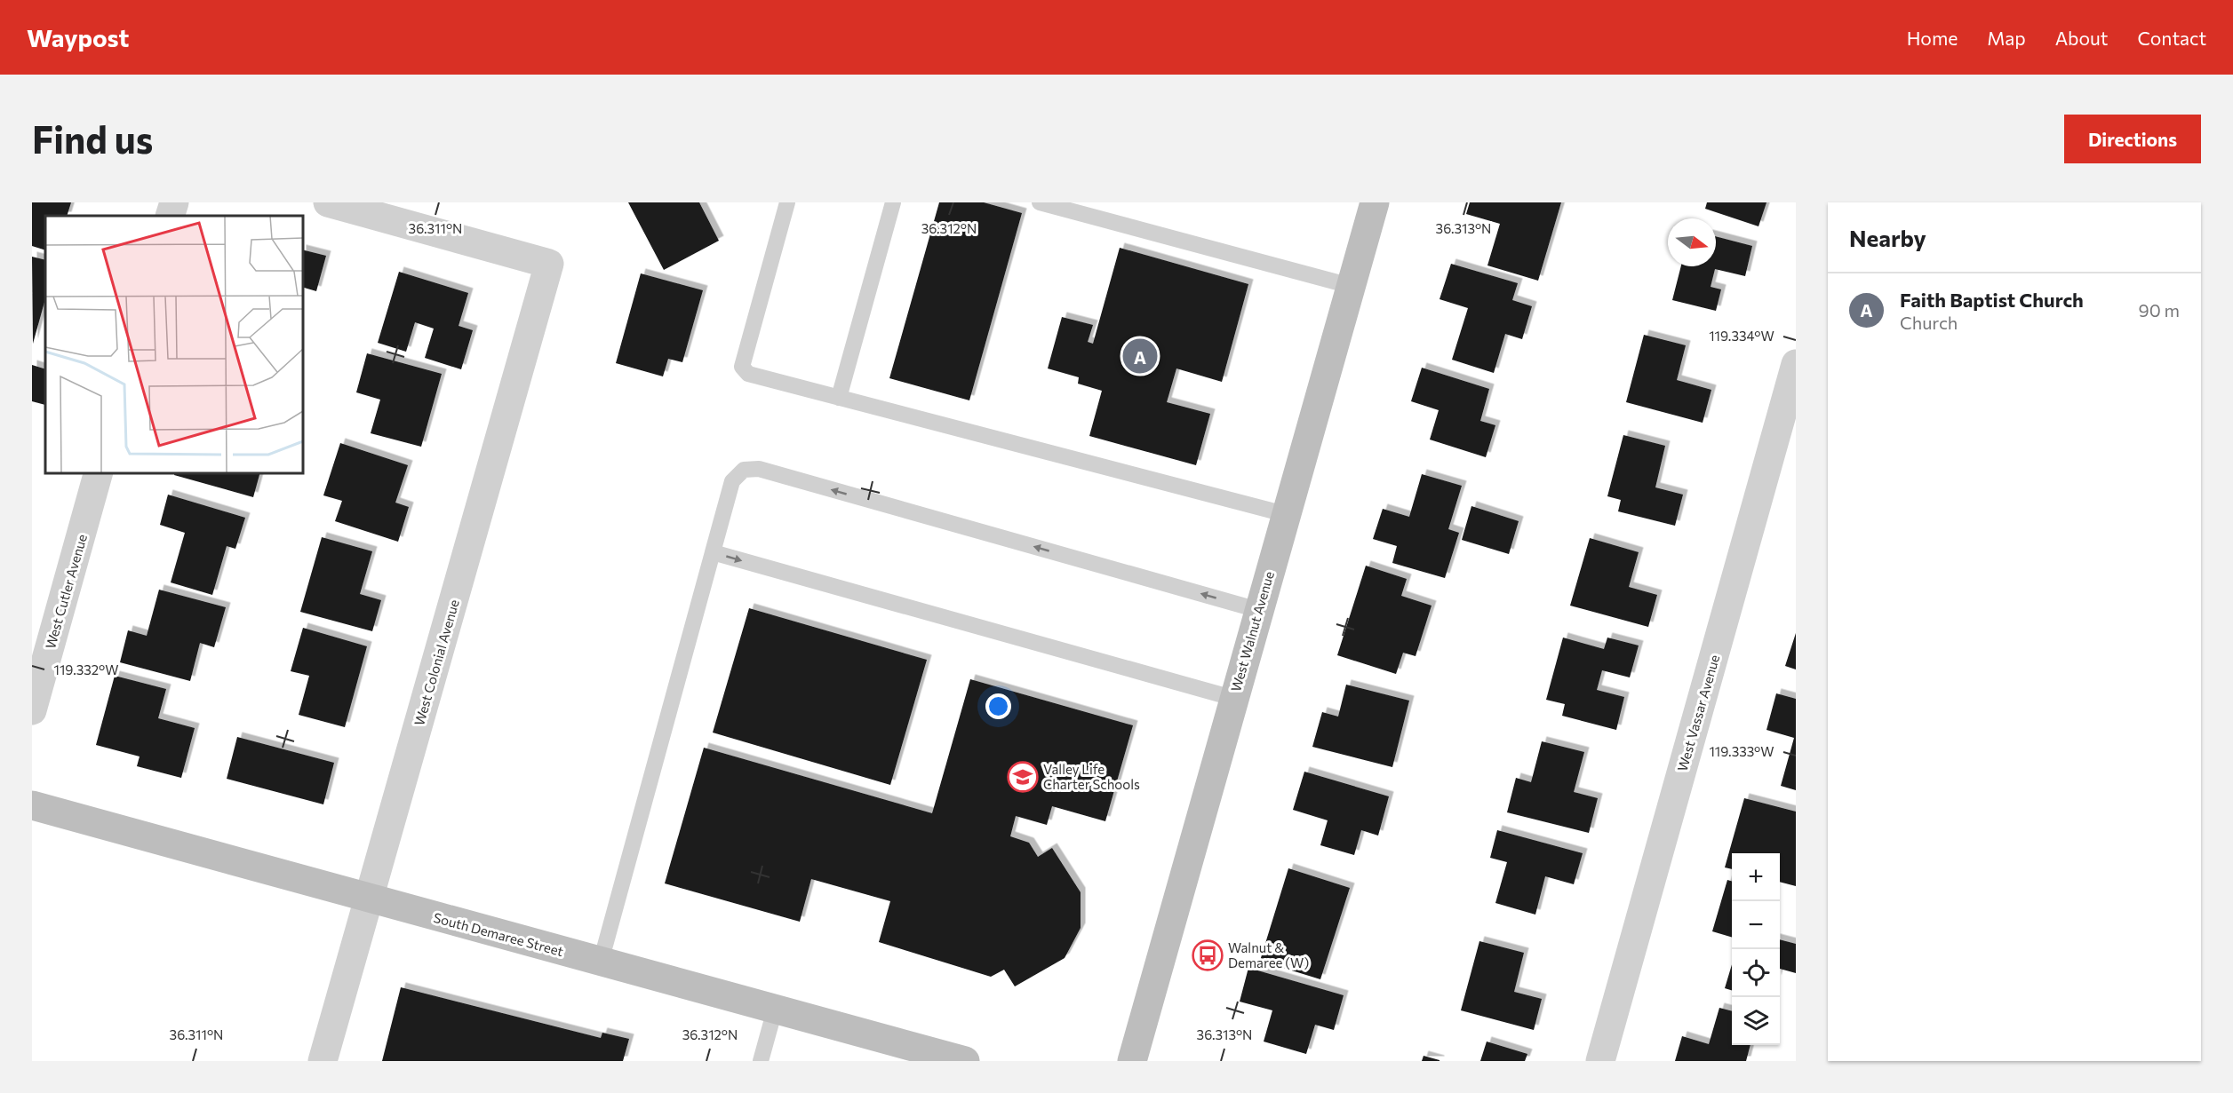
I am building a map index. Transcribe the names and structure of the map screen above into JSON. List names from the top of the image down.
{
  "streets": {
    "main road": ["West Walnut Avenue", "South Demaree Street"],
    "street": ["West Cutler Avenue", "West Colonial Avenue", "West Vassar Avenue"]
  },
  "crossings": [
    ["West Colonial Avenue", "South Demaree Street"]
  ],
  "places": {
    "school or university": ["Valley Life Charter Schools"],
    "bus stop": ["Walnut & Demaree (W)"]
  },
  "north": "right",
  "page": {
    "header": "Waypost",
    "nav": [
      "Home",
      "Map",
      "About",
      "Contact"
    ],
    "buttons": "Directions",
    "title": "Find us",
    "heading": "Nearby",
    "list": [
      {
        "mark": "A",
        "name": "Faith Baptist Church",
        "note": "Church",
        "value": "90 m"
      }
    ],
    "pins": "A",
    "map_buttons": ["+", "−"]
  },
  "coordinates": [
    "36.311°N",
    "36.312°N",
    "36.313°N",
    "119.334°W",
    "119.332°W",
    "119.333°W"
  ]
}
